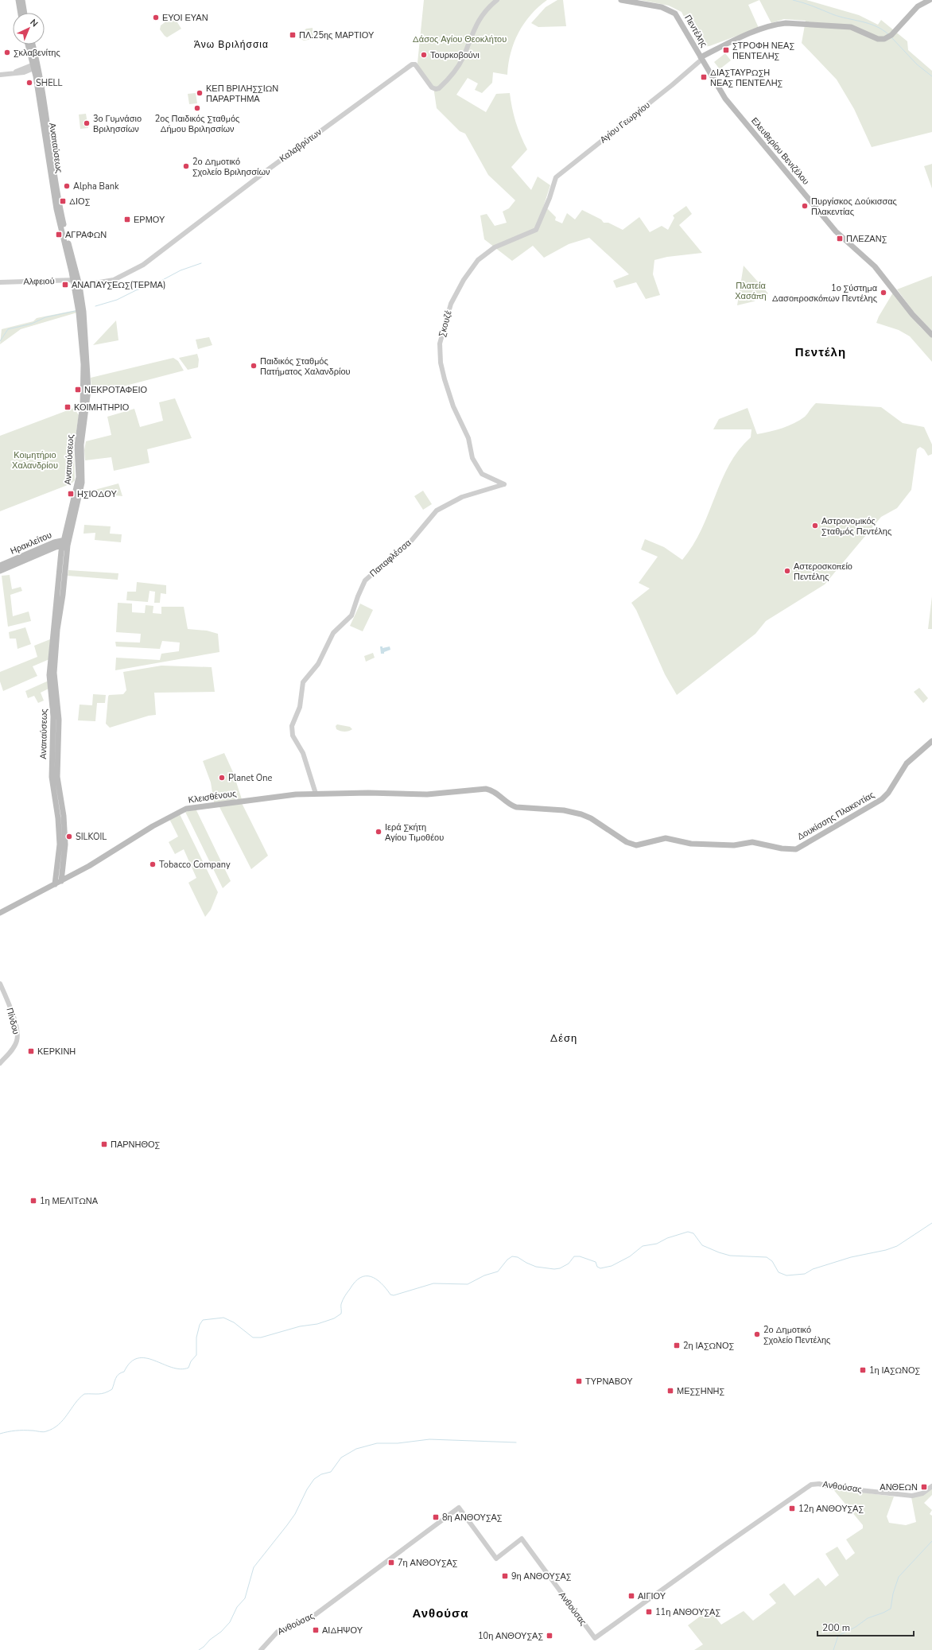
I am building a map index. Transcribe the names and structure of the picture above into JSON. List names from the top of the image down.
{
  "streets": {
    "main road": [
      "Πεντέλης",
      "Αναπαύσεως",
      "Ελευθερίου Βενιζέλου",
      "Ηρακλείτου",
      "Κλεισθένους",
      "Δουκίσσης Πλακεντίας"
    ],
    "street": [
      "Αγίου Γεωργίου",
      "Καλαβρύτων",
      "Αλφειού",
      "Σκουζέ",
      "Παπαφλέσσα",
      "Πίνδου",
      "Ανθούσας"
    ]
  },
  "crossings": [
    ["Πεντέλης", "Αγίου Γεωργίου"],
    ["Πεντέλης", "Ελευθερίου Βενιζέλου"],
    ["Αγίου Γεωργίου", "Ελευθερίου Βενιζέλου"],
    ["Αγίου Γεωργίου", "Σκουζέ"],
    ["Καλαβρύτων", "Αλφειού"],
    ["Αναπαύσεως", "Αλφειού"],
    ["Αναπαύσεως", "Ηρακλείτου"],
    ["Αναπαύσεως", "Κλεισθένους"],
    ["Σκουζέ", "Παπαφλέσσα"],
    ["Παπαφλέσσα", "Κλεισθένους"],
    ["Κλεισθένους", "Δουκίσσης Πλακεντίας"]
  ],
  "districts": [
    "Άνω Βριλήσσια",
    "Πεντέλη",
    "Δέση",
    "Ανθούσα"
  ],
  "parks": ["Δάσος Αγίου Θεοκλήτου", "Πλατεία Χασάπη", "Κοιμητήριο Χαλανδρίου"],
  "places": {
    "other": [
      "ΕΥΟΙ ΕΥΑΝ",
      "Σκλαβενίτης",
      "Τουρκοβούνι",
      "SHELL",
      "ΚΕΠ ΒΡΙΛΗΣΣΙΩΝ ΠΑΡΑΡΤΗΜΑ",
      "2ος Παιδικός Σταθμός Δήμου Βριλησσίων",
      "3ο Γυμνάσιο Βριλησσίων",
      "2ο Δημοτικό Σχολείο Βριλησσίων",
      "Alpha Bank",
      "Πυργίσκος Δούκισσας Πλακεντίας",
      "1ο Σύστημα Δασοπροσκόπων Πεντέλης",
      "Παιδικός Σταθμός Πατήματος Χαλανδρίου",
      "Αστρονομικός Σταθμός Πεντέλης",
      "Αστεροσκοπείο Πεντέλης",
      "Planet One",
      "Ιερά Σκήτη Αγίου Τιμοθέου",
      "SILKOIL",
      "Tobacco Company",
      "2ο Δημοτικό Σχολείο Πεντέλης"
    ],
    "transit": [
      "ΠΛ.25ης ΜΑΡΤΙΟΥ",
      "ΣΤΡΟΦΗ ΝΕΑΣ ΠΕΝΤΕΛΗΣ",
      "ΔΙΑΣΤΑΥΡΩΣΗ ΝΕΑΣ ΠΕΝΤΕΛΗΣ",
      "ΔΙΟΣ",
      "ΕΡΜΟΥ",
      "ΑΓΡΑΦΩΝ",
      "ΠΛΕΖΑΝΣ",
      "ΑΝΑΠΑΥΣΕΩΣ(ΤΕΡΜΑ)",
      "ΝΕΚΡΟΤΑΦΕΙΟ",
      "ΚΟΙΜΗΤΗΡΙΟ",
      "ΗΣΙΟΔΟΥ",
      "ΚΕΡΚΙΝΗ",
      "ΠΑΡΝΗΘΟΣ",
      "1η ΜΕΛΙΤΩΝΑ",
      "2η ΙΑΣΩΝΟΣ",
      "1η ΙΑΣΩΝΟΣ",
      "ΤΥΡΝΑΒΟΥ",
      "ΜΕΣΣΗΝΗΣ",
      "ΑΝΘΕΩΝ",
      "12η ΑΝΘΟΥΣΑΣ",
      "8η ΑΝΘΟΥΣΑΣ",
      "7η ΑΝΘΟΥΣΑΣ",
      "9η ΑΝΘΟΥΣΑΣ",
      "ΑΙΓΙΟΥ",
      "11η ΑΝΘΟΥΣΑΣ",
      "ΑΙΔΗΨΟΥ",
      "10η ΑΝΘΟΥΣΑΣ"
    ]
  },
  "scale_bar": "200 m",
  "north": "top right"
}
